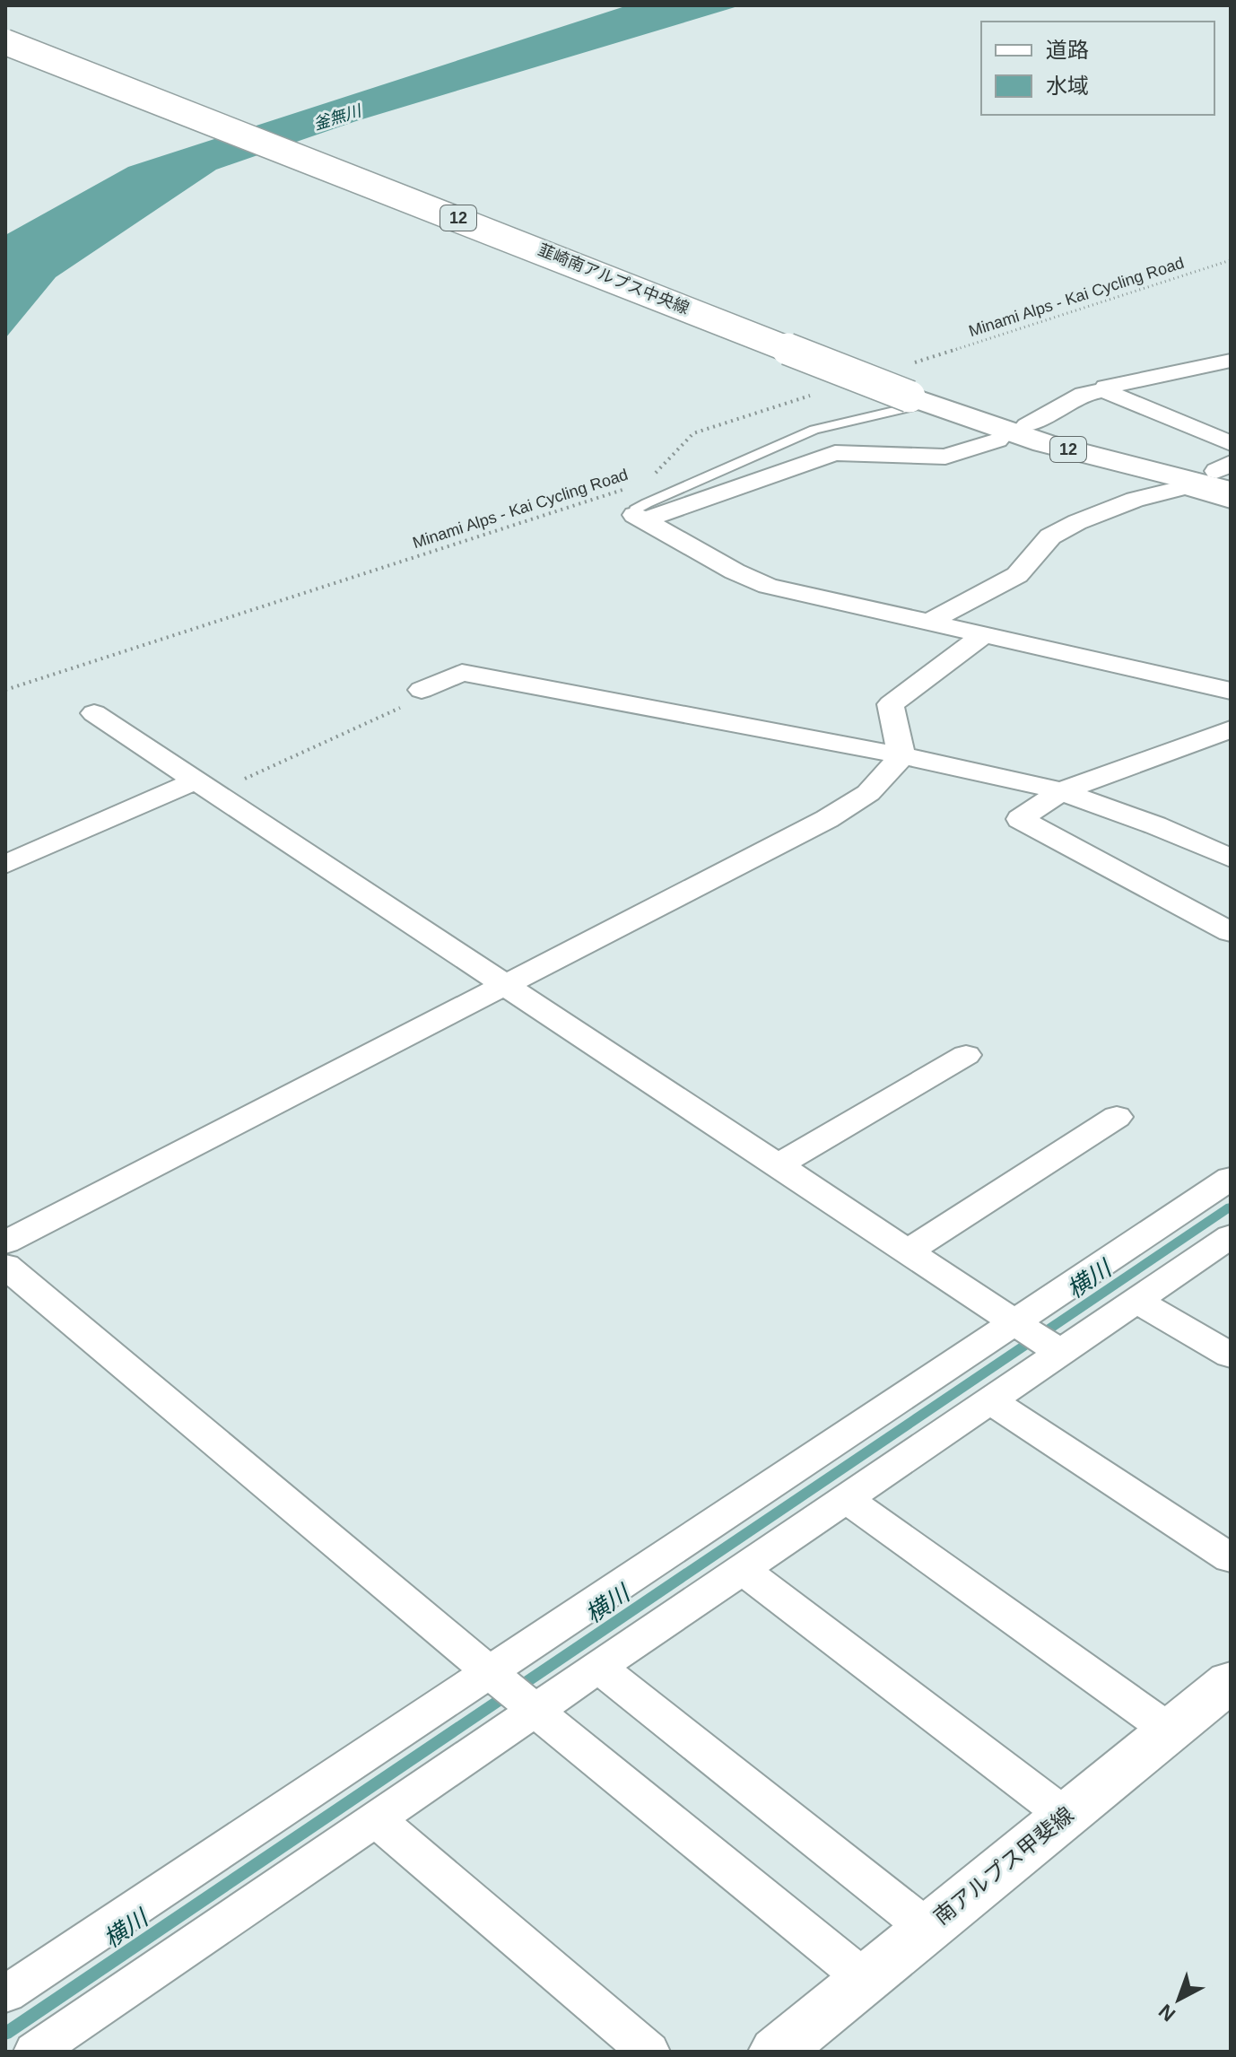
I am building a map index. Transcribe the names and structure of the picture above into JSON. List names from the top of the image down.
{
  "streets": {
    "main road": ["12", "韮崎南アルプス中央線", "南アルプス甲斐線"],
    "path": ["Minami Alps - Kai Cycling Road"]
  },
  "water": ["釜無川", "横川"],
  "legend": ["道路", "水域"],
  "north": "bottom left"
}
